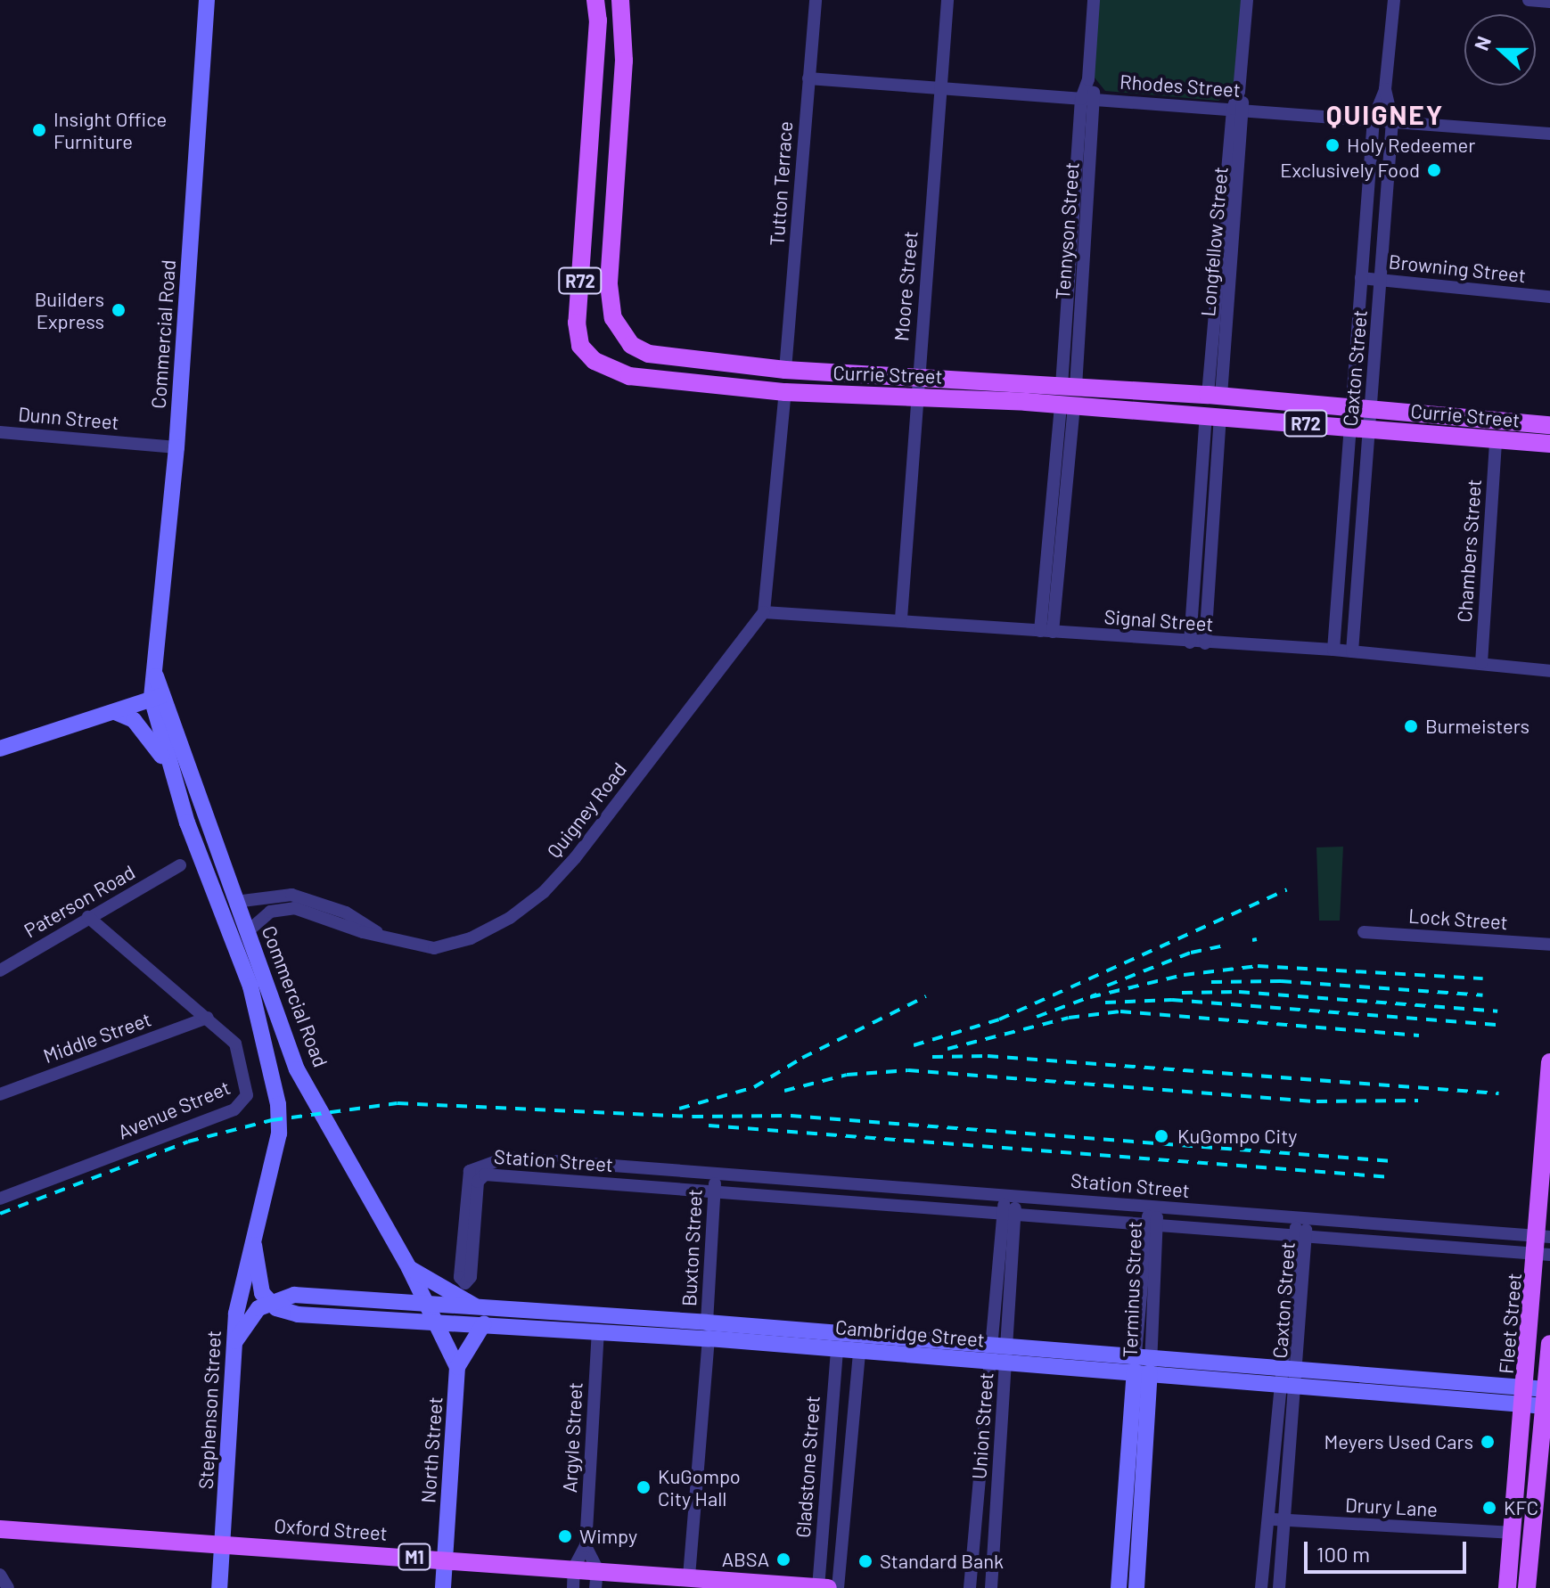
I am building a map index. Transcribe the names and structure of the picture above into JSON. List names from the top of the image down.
{
  "streets": {
    "main road": [
      "R72",
      "Currie Street",
      "Fleet Street",
      "Oxford Street",
      "M1"
    ],
    "street": [
      "Rhodes Street",
      "Tutton Terrace",
      "Tennyson Street",
      "Longfellow Street",
      "Browning Street",
      "Moore Street",
      "Commercial Road",
      "Caxton Street",
      "Dunn Street",
      "Chambers Street",
      "Signal Street",
      "Quigney Road",
      "Paterson Road",
      "Lock Street",
      "Middle Street",
      "Avenue Street",
      "Station Street",
      "Buxton Street",
      "Terminus Street",
      "Cambridge Street",
      "Stephenson Street",
      "Union Street",
      "Argyle Street",
      "North Street",
      "Gladstone Street",
      "Drury Lane"
    ]
  },
  "crossings": [
    ["Rhodes Street", "Tutton Terrace"],
    ["Rhodes Street", "Tennyson Street"],
    ["Rhodes Street", "Longfellow Street"],
    ["Rhodes Street", "Moore Street"],
    ["Rhodes Street", "Caxton Street"],
    ["Tutton Terrace", "Currie Street"],
    ["Tennyson Street", "Currie Street"],
    ["Longfellow Street", "Currie Street"],
    ["Browning Street", "Caxton Street"],
    ["Moore Street", "Currie Street"],
    ["Moore Street", "Signal Street"],
    ["Commercial Road", "Dunn Street"],
    ["Commercial Road", "Quigney Road"],
    ["Commercial Road", "Cambridge Street"],
    ["Commercial Road", "Stephenson Street"],
    ["Commercial Road", "North Street"],
    ["Caxton Street", "Currie Street"],
    ["Caxton Street", "Signal Street"],
    ["Caxton Street", "Station Street"],
    ["Caxton Street", "Cambridge Street"],
    ["Caxton Street", "Drury Lane"],
    ["Currie Street", "Chambers Street"],
    ["Chambers Street", "Signal Street"],
    ["Signal Street", "Quigney Road"],
    ["Paterson Road", "Avenue Street"],
    ["Middle Street", "Avenue Street"],
    ["Station Street", "Buxton Street"],
    ["Station Street", "Terminus Street"],
    ["Station Street", "Fleet Street"],
    ["Station Street", "Union Street"],
    ["Buxton Street", "Cambridge Street"],
    ["Buxton Street", "Oxford Street"],
    ["Terminus Street", "Cambridge Street"],
    ["Fleet Street", "Cambridge Street"],
    ["Fleet Street", "Drury Lane"],
    ["Cambridge Street", "Union Street"],
    ["Cambridge Street", "Argyle Street"],
    ["Cambridge Street", "North Street"],
    ["Cambridge Street", "Gladstone Street"],
    ["Stephenson Street", "Oxford Street"],
    ["Argyle Street", "Oxford Street"],
    ["North Street", "Oxford Street"],
    ["Gladstone Street", "Oxford Street"]
  ],
  "districts": ["QUIGNEY"],
  "places": [
    "Insight Office Furniture",
    "Holy Redeemer",
    "Exclusively Food",
    "Builders Express",
    "Burmeisters",
    "KuGompo City",
    "Meyers Used Cars",
    "KuGompo City Hall",
    "KFC",
    "Wimpy",
    "ABSA",
    "Standard Bank"
  ],
  "scale_bar": "100 m",
  "north": "left"
}
